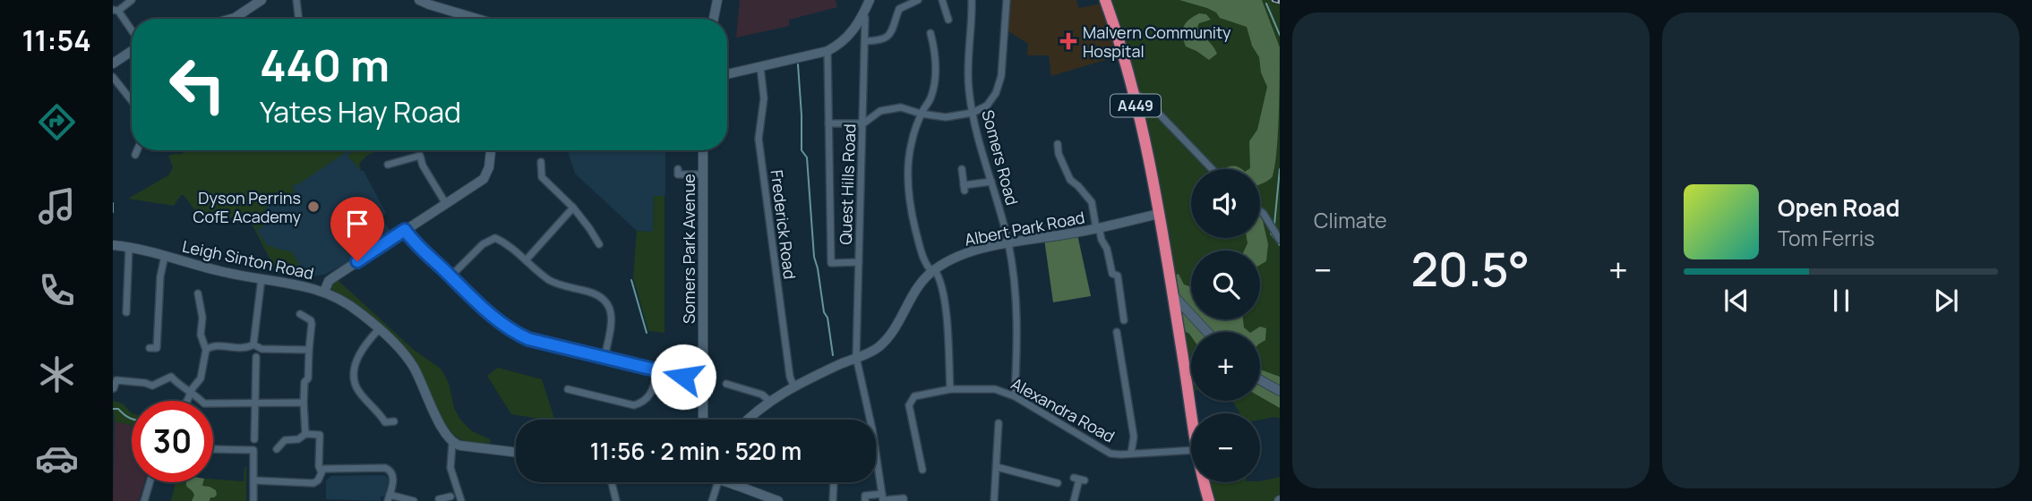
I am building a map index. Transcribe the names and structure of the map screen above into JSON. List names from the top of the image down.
{
  "streets": {
    "highway": ["A449"],
    "street": [
      "Somers Road",
      "Quest Hills Road",
      "Frederick Road",
      "Albert Park Road",
      "Somers Park Avenue",
      "Leigh Sinton Road",
      "Alexandra Road"
    ]
  },
  "crossings": [
    ["A449", "Albert Park Road"],
    ["Somers Road", "Albert Park Road"],
    ["Somers Road", "Alexandra Road"],
    ["Quest Hills Road", "Albert Park Road"],
    ["Frederick Road", "Albert Park Road"]
  ],
  "places": {
    "health": ["Malvern Community Hospital"],
    "other": ["Dyson Perrins CofE Academy"]
  },
  "page": {
    "tabs": "11:54",
    "tile": "Climate",
    "turn": ["440 m", "Yates Hay Road"],
    "map_buttons": ["+", "−"],
    "song": ["Open Road", "Tom Ferris"],
    "heat": ["−", "20.5°", "+"],
    "limit": "30",
    "trip": "11:56 · 2 min · 520 m"
  }
}
